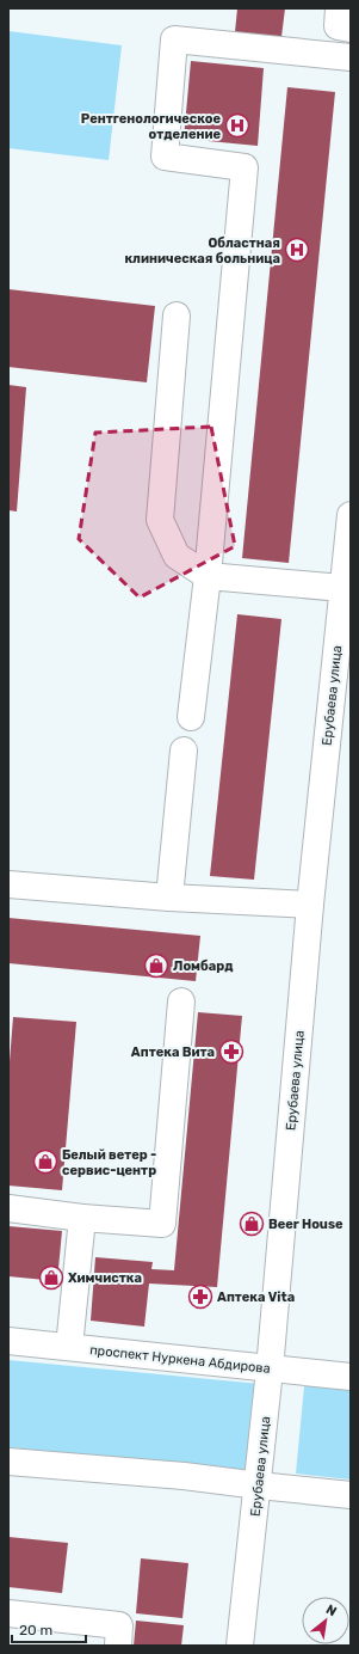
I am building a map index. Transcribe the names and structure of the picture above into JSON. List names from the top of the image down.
{
  "streets": {
    "main road": ["Ерубаева улица", "проспект Нуркена Абдирова"]
  },
  "crossings": [
    ["Ерубаева улица", "проспект Нуркена Абдирова"]
  ],
  "places": {
    "hospital": ["Рентгенологическое отделение", "Областная клиническая больница"],
    "shop": [
      "Ломбард",
      "Белый ветер - сервис-центр",
      "Beer House",
      "Химчистка"
    ],
    "pharmacy": ["Аптека Вита", "Аптека Vita"]
  },
  "scale_bar": "20 m",
  "north": "top right"
}
